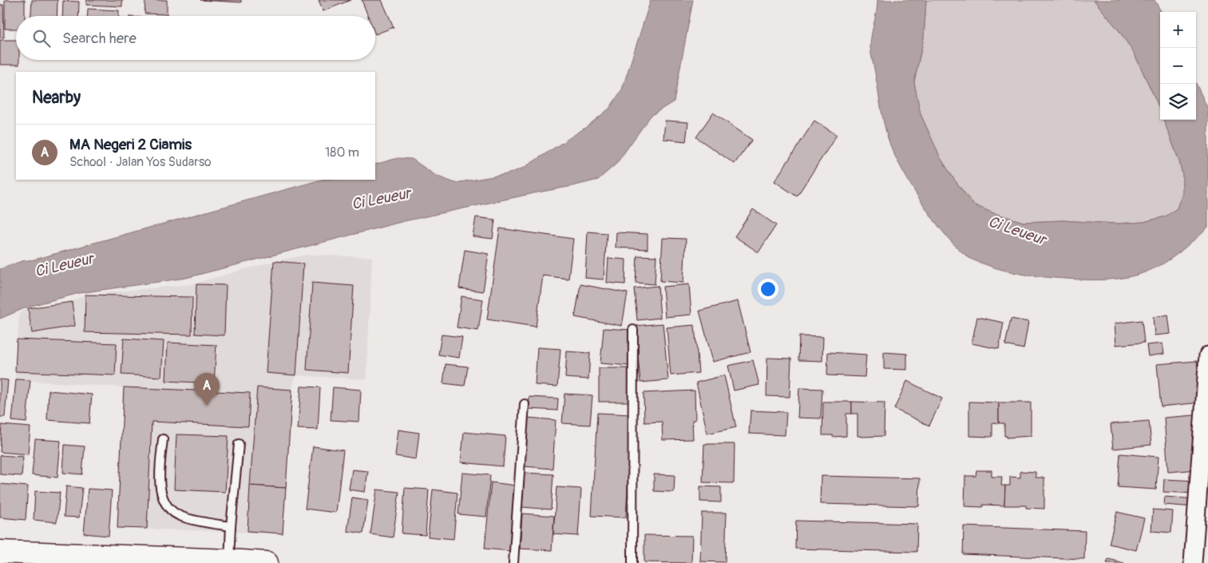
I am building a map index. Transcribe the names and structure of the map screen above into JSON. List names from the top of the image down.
{
  "water": ["Ci Leueur"],
  "page": {
    "map_buttons": ["+", "−"],
    "search": "Search here",
    "heading": "Nearby",
    "list": [
      {
        "mark": "A",
        "name": "MA Negeri 2 Ciamis",
        "note": "School · Jalan Yos Sudarso",
        "value": "180 m"
      }
    ],
    "pins": "A"
  }
}
